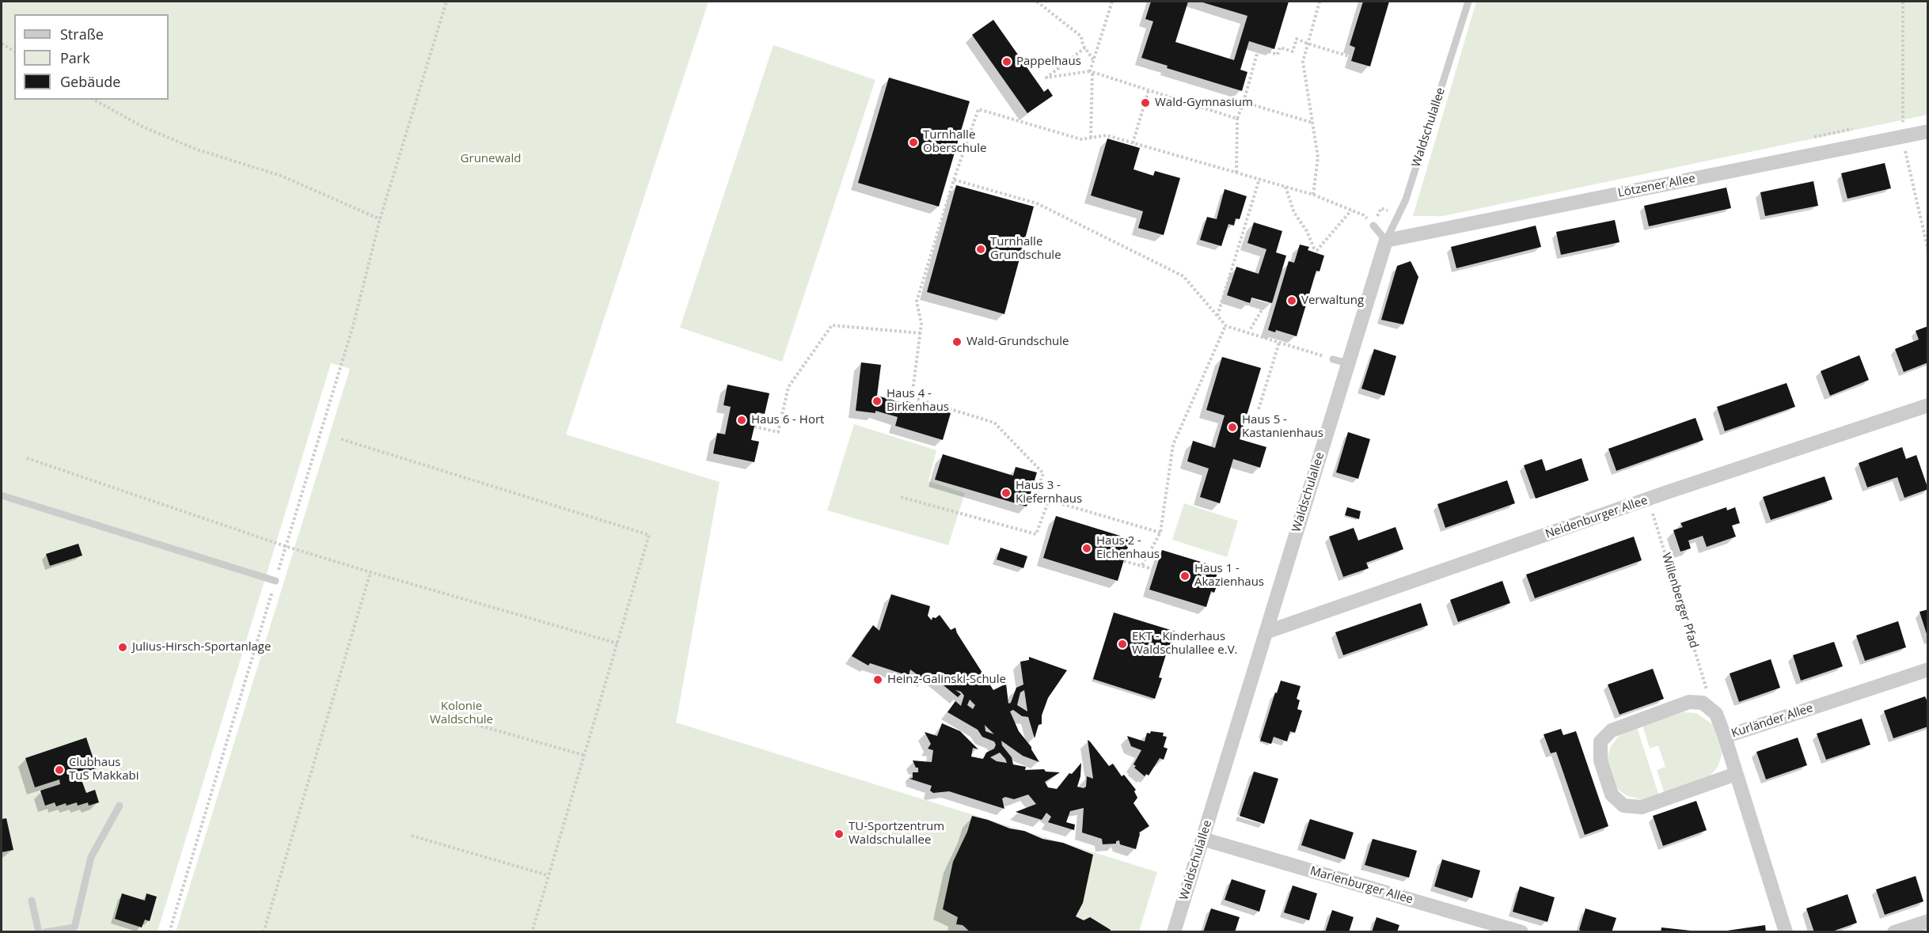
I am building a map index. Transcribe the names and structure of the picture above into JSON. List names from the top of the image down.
{
  "streets": {
    "street": [
      "Waldschulallee",
      "Lötzener Allee",
      "Neidenburger Allee",
      "Kurländer Allee",
      "Marienburger Allee"
    ],
    "path": ["Willenberger Pfad"]
  },
  "crossings": [
    ["Waldschulallee", "Lötzener Allee"],
    ["Waldschulallee", "Neidenburger Allee"],
    ["Waldschulallee", "Marienburger Allee"],
    ["Neidenburger Allee", "Willenberger Pfad"],
    ["Willenberger Pfad", "Kurländer Allee"]
  ],
  "parks": ["Grunewald", "Kolonie Waldschule"],
  "places": [
    "Pappelhaus",
    "Wald-Gymnasium",
    "Turnhalle Oberschule",
    "Turnhalle Grundschule",
    "Verwaltung",
    "Wald-Grundschule",
    "Haus 4 - Birkenhaus",
    "Haus 6 - Hort",
    "Haus 5 - Kastanienhaus",
    "Haus 3 - Kiefernhaus",
    "Haus 2 - Eichenhaus",
    "Haus 1 - Akazienhaus",
    "EKT - Kinderhaus Waldschulallee e.V.",
    "Julius-Hirsch-Sportanlage",
    "Heinz-Galinski-Schule",
    "Clubhaus TuS Makkabi",
    "TU-Sportzentrum Waldschulallee"
  ],
  "legend": ["Straße", "Park", "Gebäude"]
}
